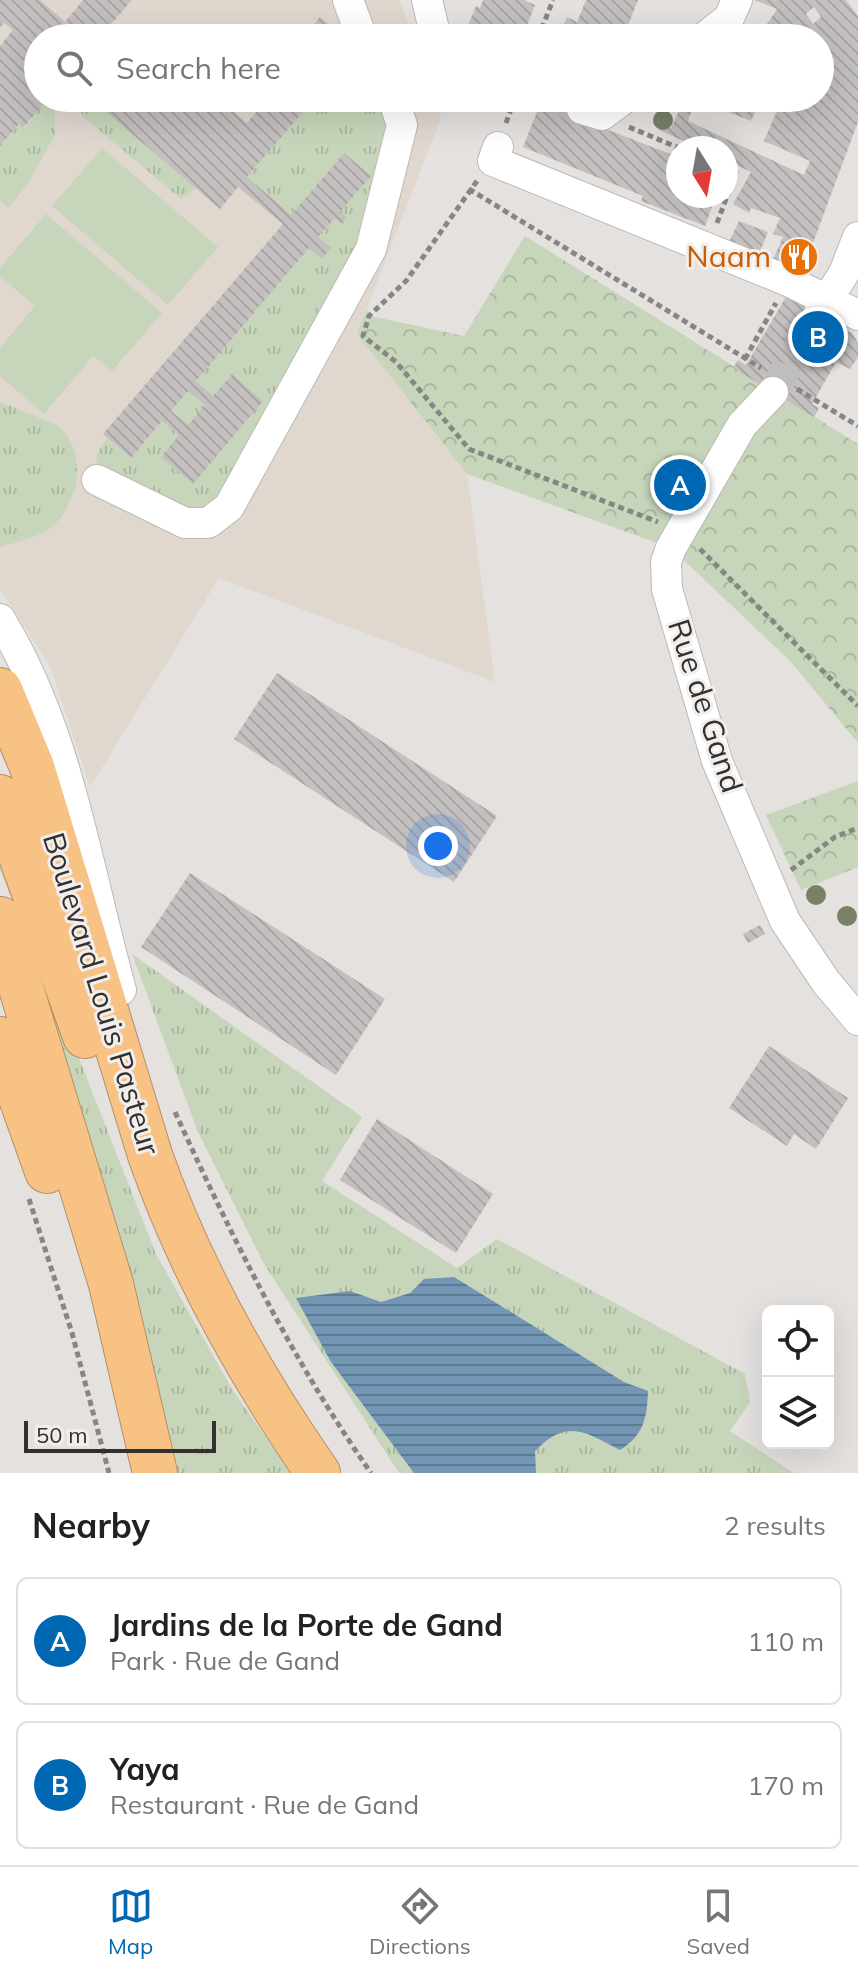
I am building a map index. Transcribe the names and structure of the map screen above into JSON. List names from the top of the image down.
{
  "streets": {
    "highway": ["Boulevard Louis Pasteur"],
    "street": ["Rue de Gand"]
  },
  "places": {
    "restaurant": ["Naam"]
  },
  "scale_bar": "50 m",
  "north": "bottom",
  "page": {
    "search": "Search here",
    "pins": ["B", "A"],
    "scale": "50 m",
    "heading": ["Nearby", "2 results"],
    "list": [
      {
        "mark": "A",
        "name": "Jardins de la Porte de Gand",
        "note": "Park · Rue de Gand",
        "value": "110 m"
      },
      {
        "mark": "B",
        "name": "Yaya",
        "note": "Restaurant · Rue de Gand",
        "value": "170 m"
      }
    ],
    "nav": ["Map", "Directions", "Saved"]
  }
}
